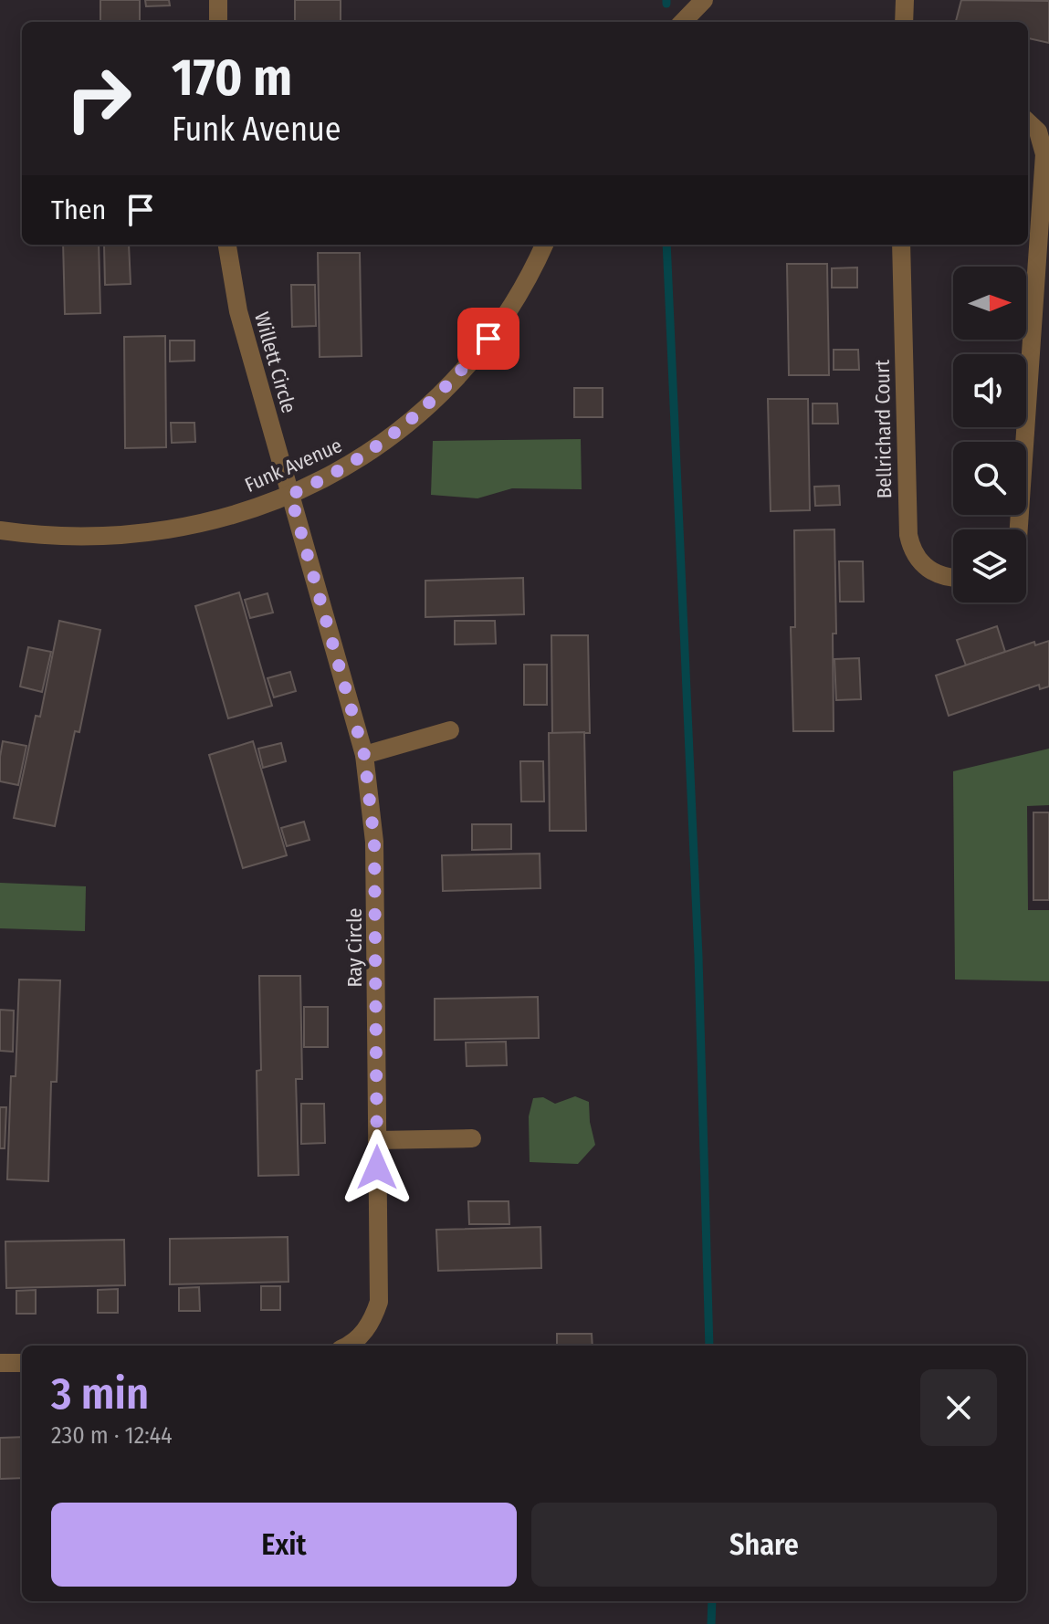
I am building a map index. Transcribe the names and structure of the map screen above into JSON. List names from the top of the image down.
{
  "streets": {
    "street": [
      "Willett Circle",
      "Bellrichard Court",
      "Funk Avenue",
      "Ray Circle"
    ]
  },
  "crossings": [
    ["Willett Circle", "Funk Avenue"],
    ["Willett Circle", "Ray Circle"],
    ["Funk Avenue", "Ray Circle"]
  ],
  "north": "right",
  "page": {
    "turn": ["170 m", "Funk Avenue"],
    "then": "Then",
    "heading": ["3 min", "230 m · 12:44"],
    "buttons": ["Exit", "Share"]
  }
}
